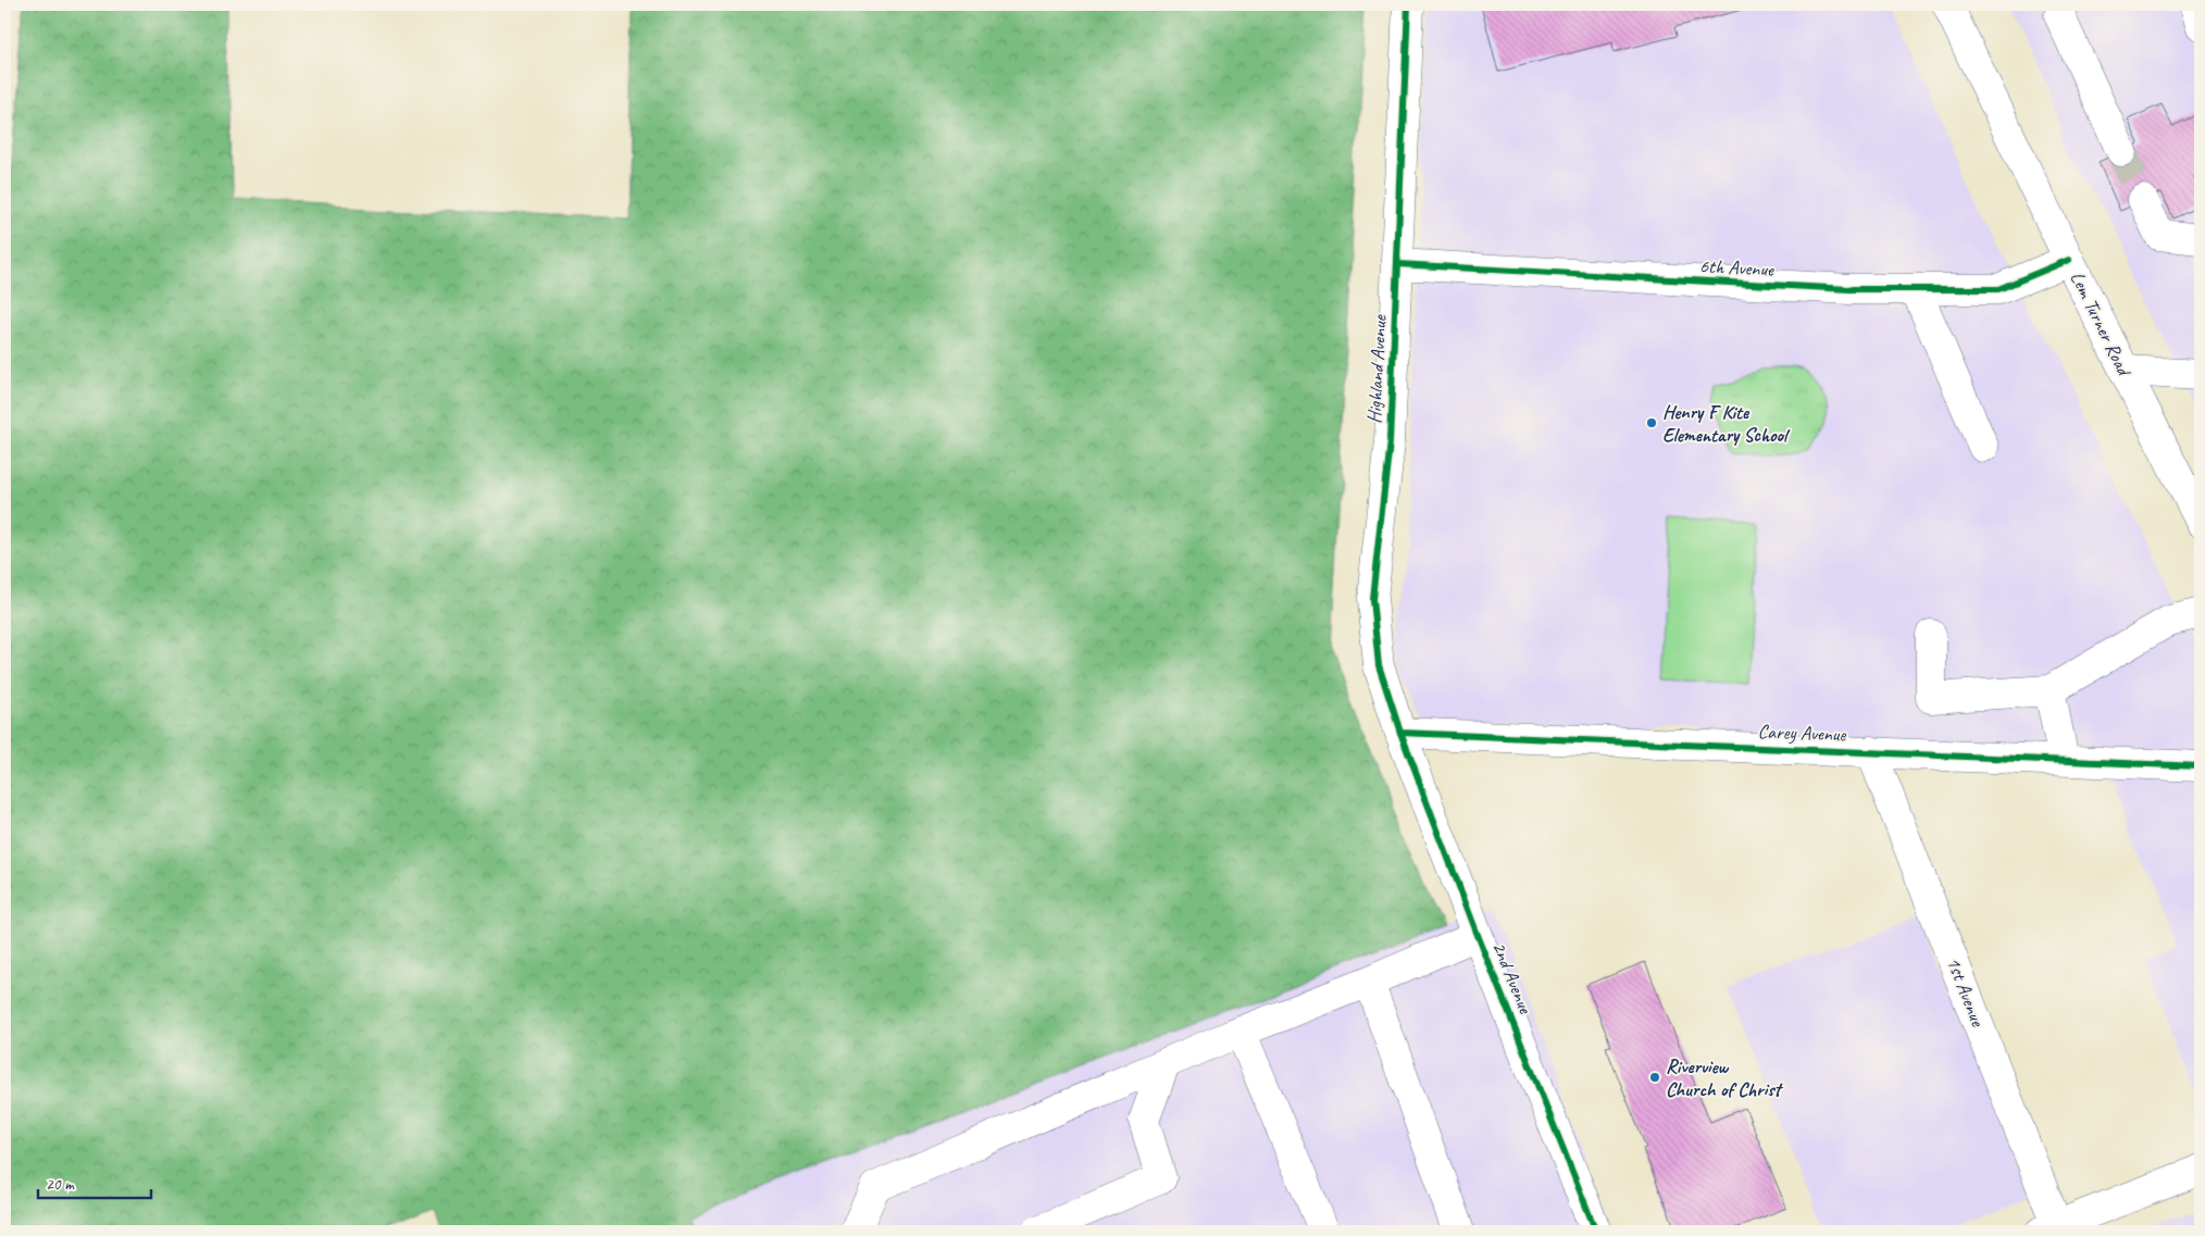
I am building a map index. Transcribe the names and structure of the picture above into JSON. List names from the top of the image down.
{
  "streets": {
    "street": [
      "6th Avenue",
      "Lem Turner Road",
      "Highland Avenue",
      "Carey Avenue",
      "2nd Avenue",
      "1st Avenue"
    ]
  },
  "crossings": [
    ["6th Avenue", "Lem Turner Road"],
    ["6th Avenue", "Highland Avenue"],
    ["Highland Avenue", "Carey Avenue"],
    ["Highland Avenue", "2nd Avenue"],
    ["Carey Avenue", "2nd Avenue"],
    ["Carey Avenue", "1st Avenue"]
  ],
  "places": ["Henry F Kite Elementary School", "Riverview Church of Christ"],
  "scale_bar": "20 m"
}
